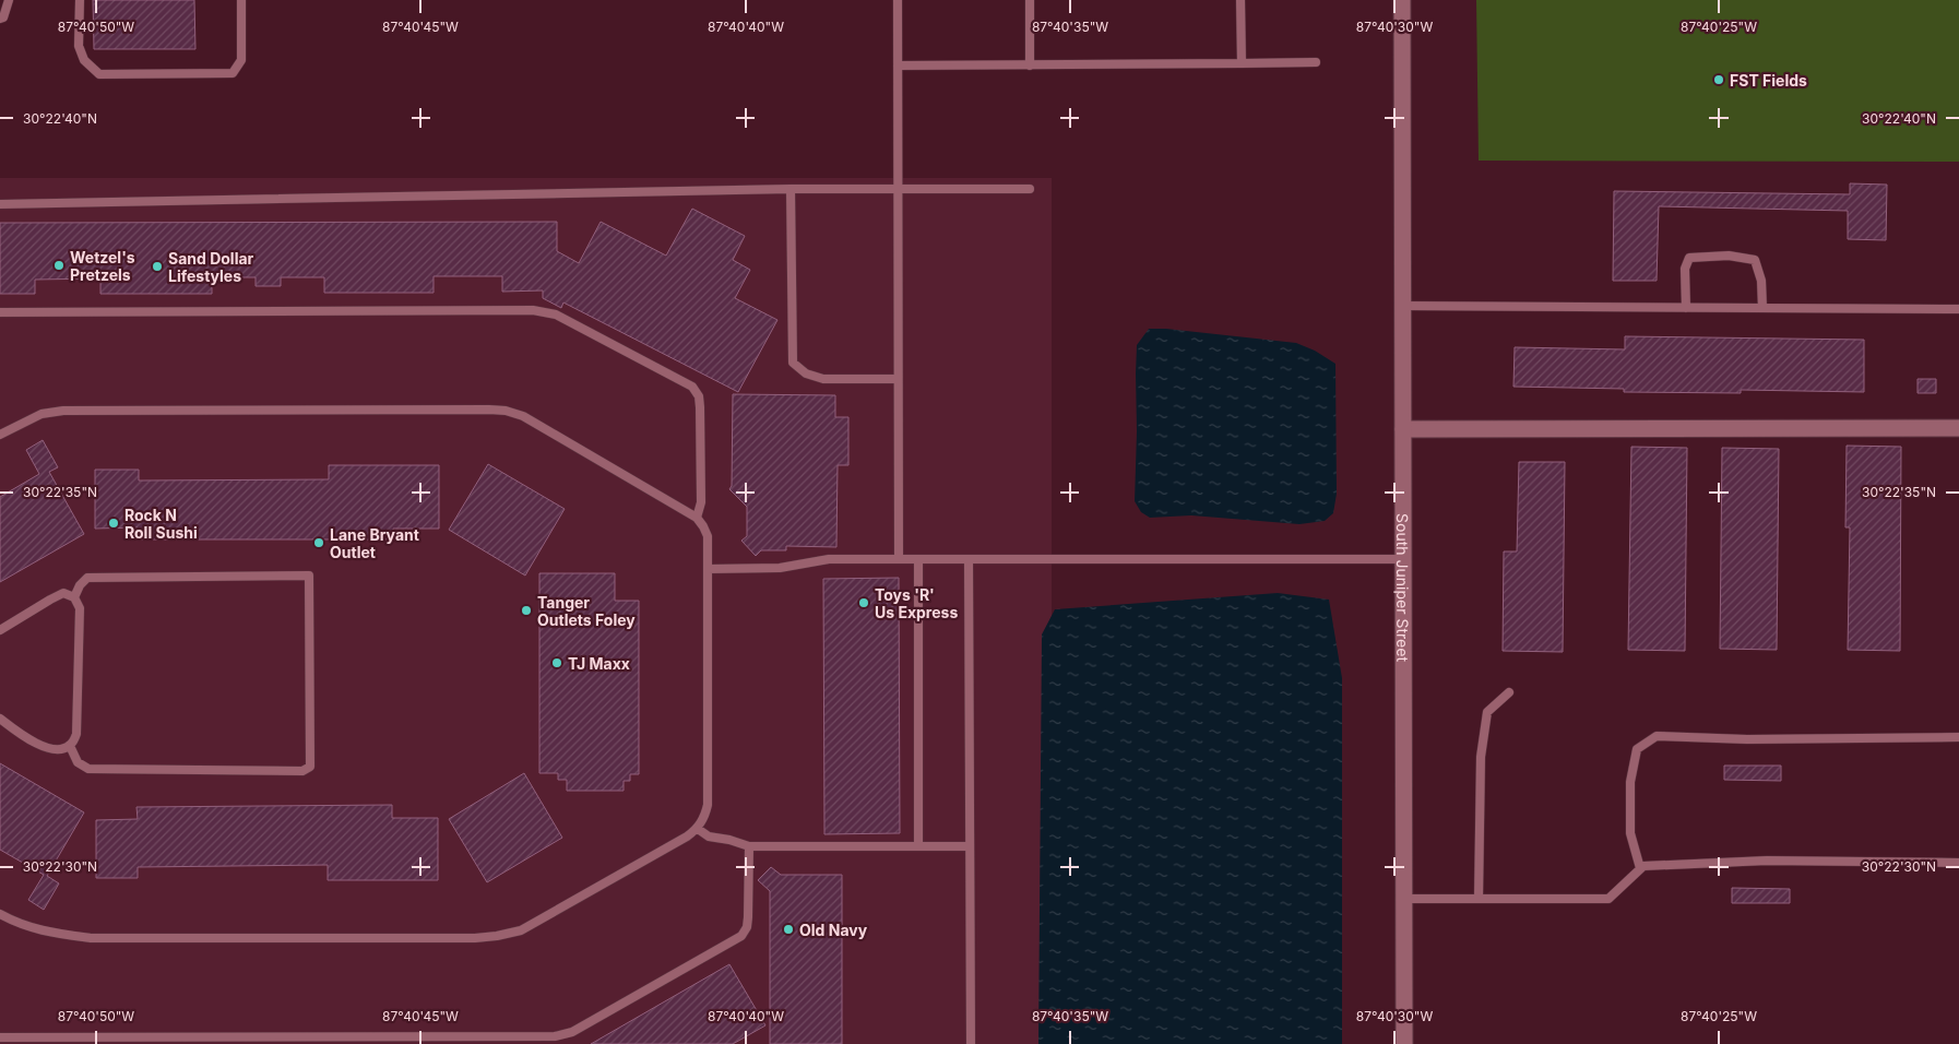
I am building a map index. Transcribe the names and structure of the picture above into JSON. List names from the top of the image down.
{
  "streets": {
    "street": ["South Juniper Street"]
  },
  "places": [
    "FST Fields",
    "Wetzel's Pretzels",
    "Sand Dollar Lifestyles",
    "Rock N Roll Sushi",
    "Lane Bryant Outlet",
    "Toys 'R' Us Express",
    "Tanger Outlets Foley",
    "TJ Maxx",
    "Old Navy"
  ],
  "coordinates": [
    "87°40'50\"W",
    "87°40'45\"W",
    "87°40'40\"W",
    "87°40'35\"W",
    "87°40'30\"W",
    "87°40'25\"W",
    "30°22'40\"N",
    "30°22'35\"N",
    "30°22'30\"N"
  ]
}
